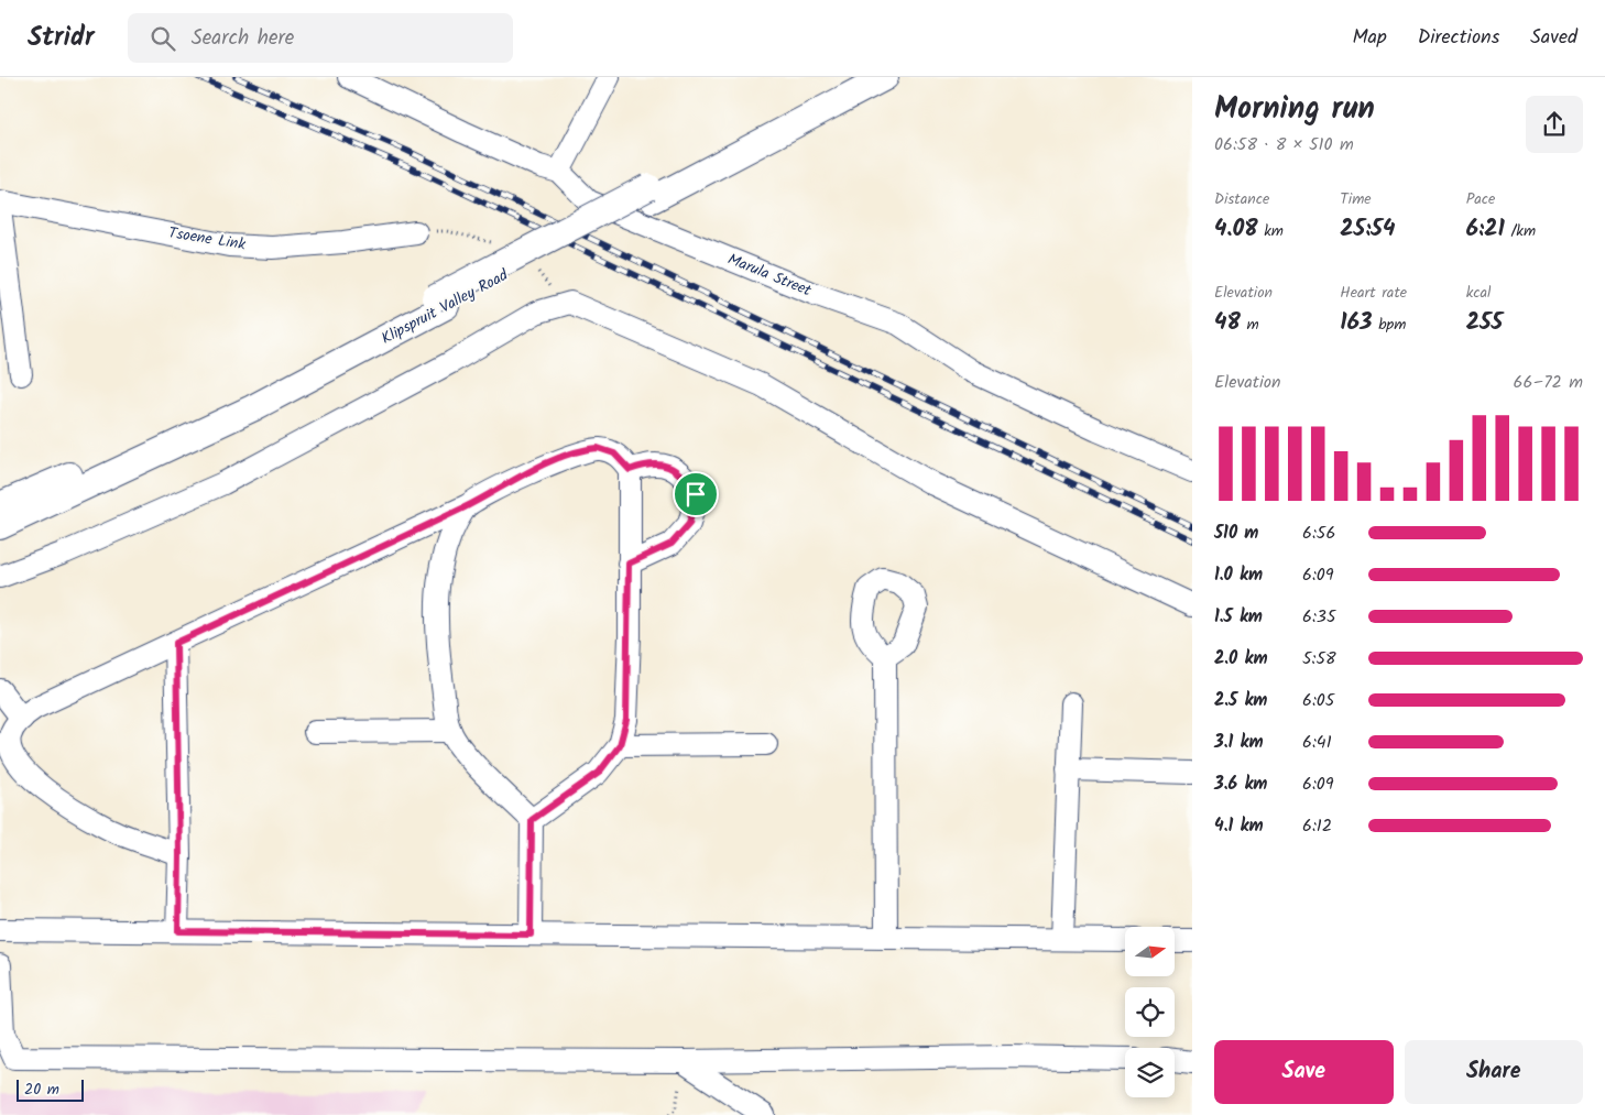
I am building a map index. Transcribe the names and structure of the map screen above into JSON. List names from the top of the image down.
{
  "streets": {
    "street": ["Tsoene Link", "Marula Street", "Klipspruit Valley Road"]
  },
  "scale_bar": "20 m",
  "north": "right",
  "page": {
    "header": "Stridr",
    "search": "Search here",
    "nav": ["Map", "Directions", "Saved"],
    "heading": ["Morning run", "06:58 · 8 × 510 m"],
    "stats": [
      ["Distance", "4.08 km"],
      ["Time", "25:54"],
      ["Pace", "6:21 /km"],
      ["Elevation", "48 m"],
      ["Heart rate", "163 bpm"],
      ["kcal", "255"]
    ],
    "chart": ["Elevation", "66–72 m"],
    "list": [
      {
        "name": "510 m",
        "note": "6:56"
      },
      {
        "name": "1.0 km",
        "note": "6:09"
      },
      {
        "name": "1.5 km",
        "note": "6:35"
      },
      {
        "name": "2.0 km",
        "note": "5:58"
      },
      {
        "name": "2.5 km",
        "note": "6:05"
      },
      {
        "name": "3.1 km",
        "note": "6:41"
      },
      {
        "name": "3.6 km",
        "note": "6:09"
      },
      {
        "name": "4.1 km",
        "note": "6:12"
      }
    ],
    "buttons": ["Save", "Share"],
    "scale": "20 m"
  }
}
